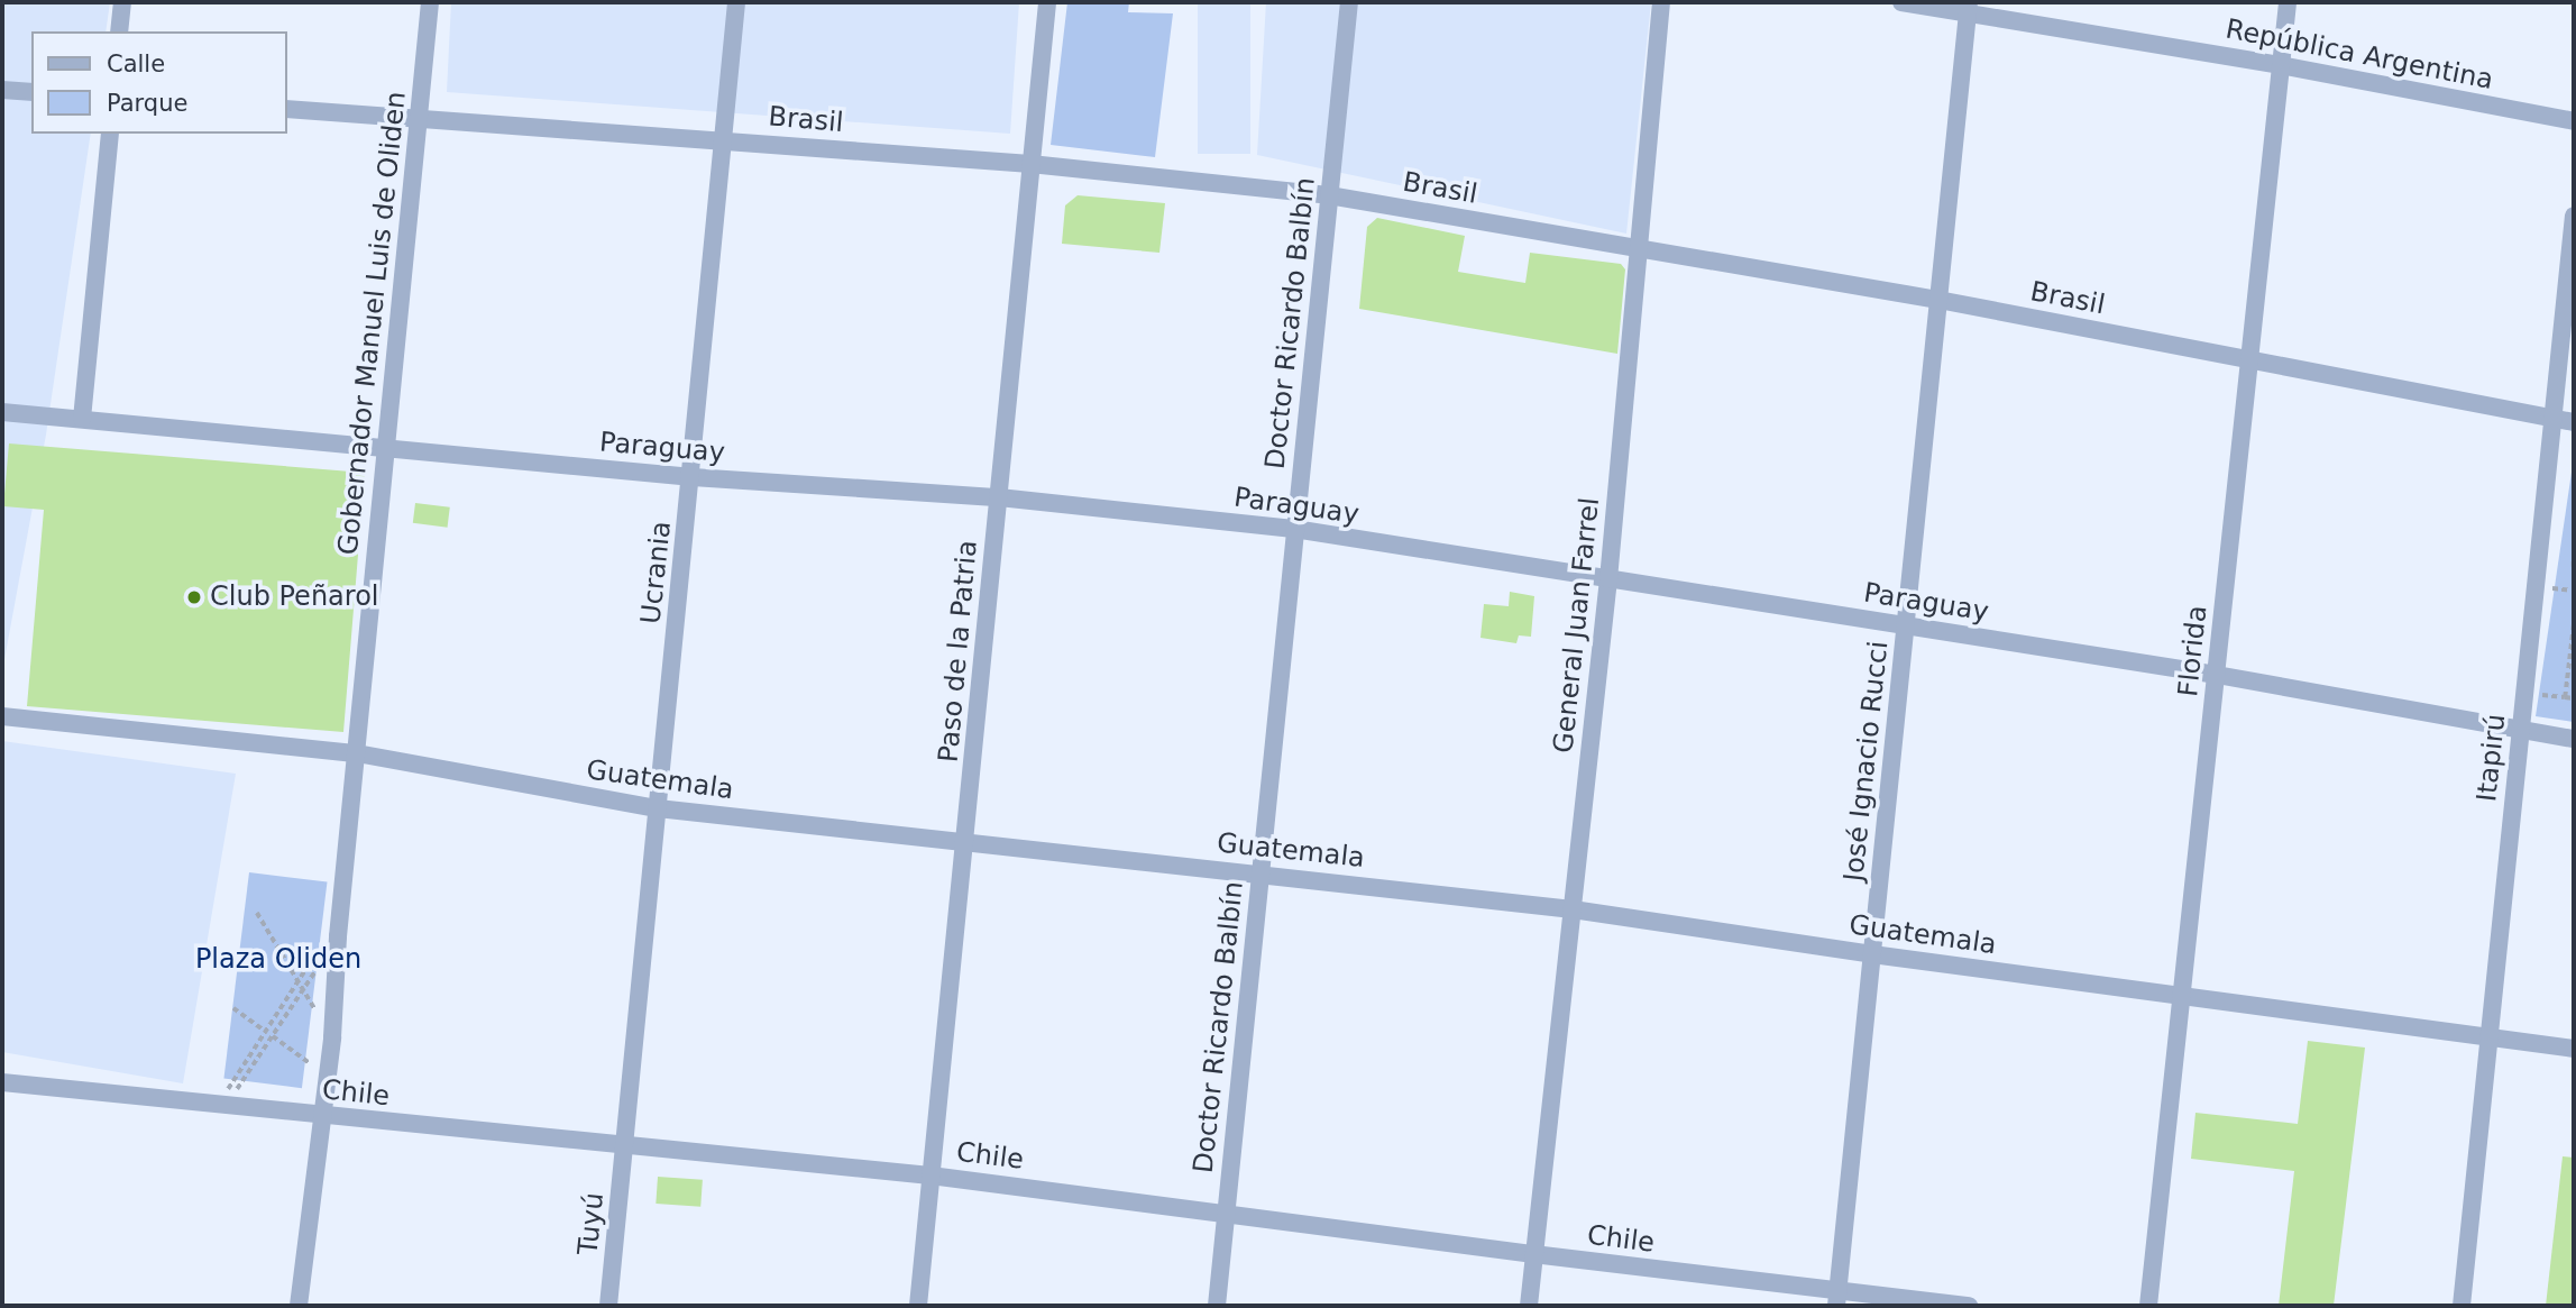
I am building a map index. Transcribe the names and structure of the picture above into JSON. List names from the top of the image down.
{
  "streets": {
    "street": [
      "República Argentina",
      "Brasil",
      "Gobernador Manuel Luis de Oliden",
      "Doctor Ricardo Balbín",
      "Paraguay",
      "Ucrania",
      "General Juan Farrel",
      "Paso de la Patria",
      "Florida",
      "Itapirú",
      "José Ignacio Rucci",
      "Guatemala",
      "Chile",
      "Tuyú"
    ]
  },
  "crossings": [
    ["República Argentina", "Florida"],
    ["República Argentina", "José Ignacio Rucci"],
    ["Brasil", "Gobernador Manuel Luis de Oliden"],
    ["Brasil", "Doctor Ricardo Balbín"],
    ["Brasil", "Ucrania"],
    ["Brasil", "General Juan Farrel"],
    ["Brasil", "Paso de la Patria"],
    ["Brasil", "Florida"],
    ["Brasil", "Itapirú"],
    ["Brasil", "José Ignacio Rucci"],
    ["Gobernador Manuel Luis de Oliden", "Paraguay"],
    ["Gobernador Manuel Luis de Oliden", "Guatemala"],
    ["Gobernador Manuel Luis de Oliden", "Chile"],
    ["Doctor Ricardo Balbín", "Paraguay"],
    ["Doctor Ricardo Balbín", "Guatemala"],
    ["Doctor Ricardo Balbín", "Chile"],
    ["Paraguay", "Ucrania"],
    ["Paraguay", "General Juan Farrel"],
    ["Paraguay", "Paso de la Patria"],
    ["Paraguay", "Florida"],
    ["Paraguay", "Itapirú"],
    ["Paraguay", "José Ignacio Rucci"],
    ["Ucrania", "Guatemala"],
    ["Ucrania", "Chile"],
    ["Ucrania", "Tuyú"],
    ["General Juan Farrel", "Guatemala"],
    ["General Juan Farrel", "Chile"],
    ["Paso de la Patria", "Guatemala"],
    ["Paso de la Patria", "Chile"],
    ["Florida", "Guatemala"],
    ["Itapirú", "Guatemala"],
    ["José Ignacio Rucci", "Guatemala"],
    ["José Ignacio Rucci", "Chile"],
    ["Chile", "Tuyú"]
  ],
  "parks": ["Plaza Oliden"],
  "places": ["Club Peñarol"],
  "legend": ["Calle", "Parque"]
}
